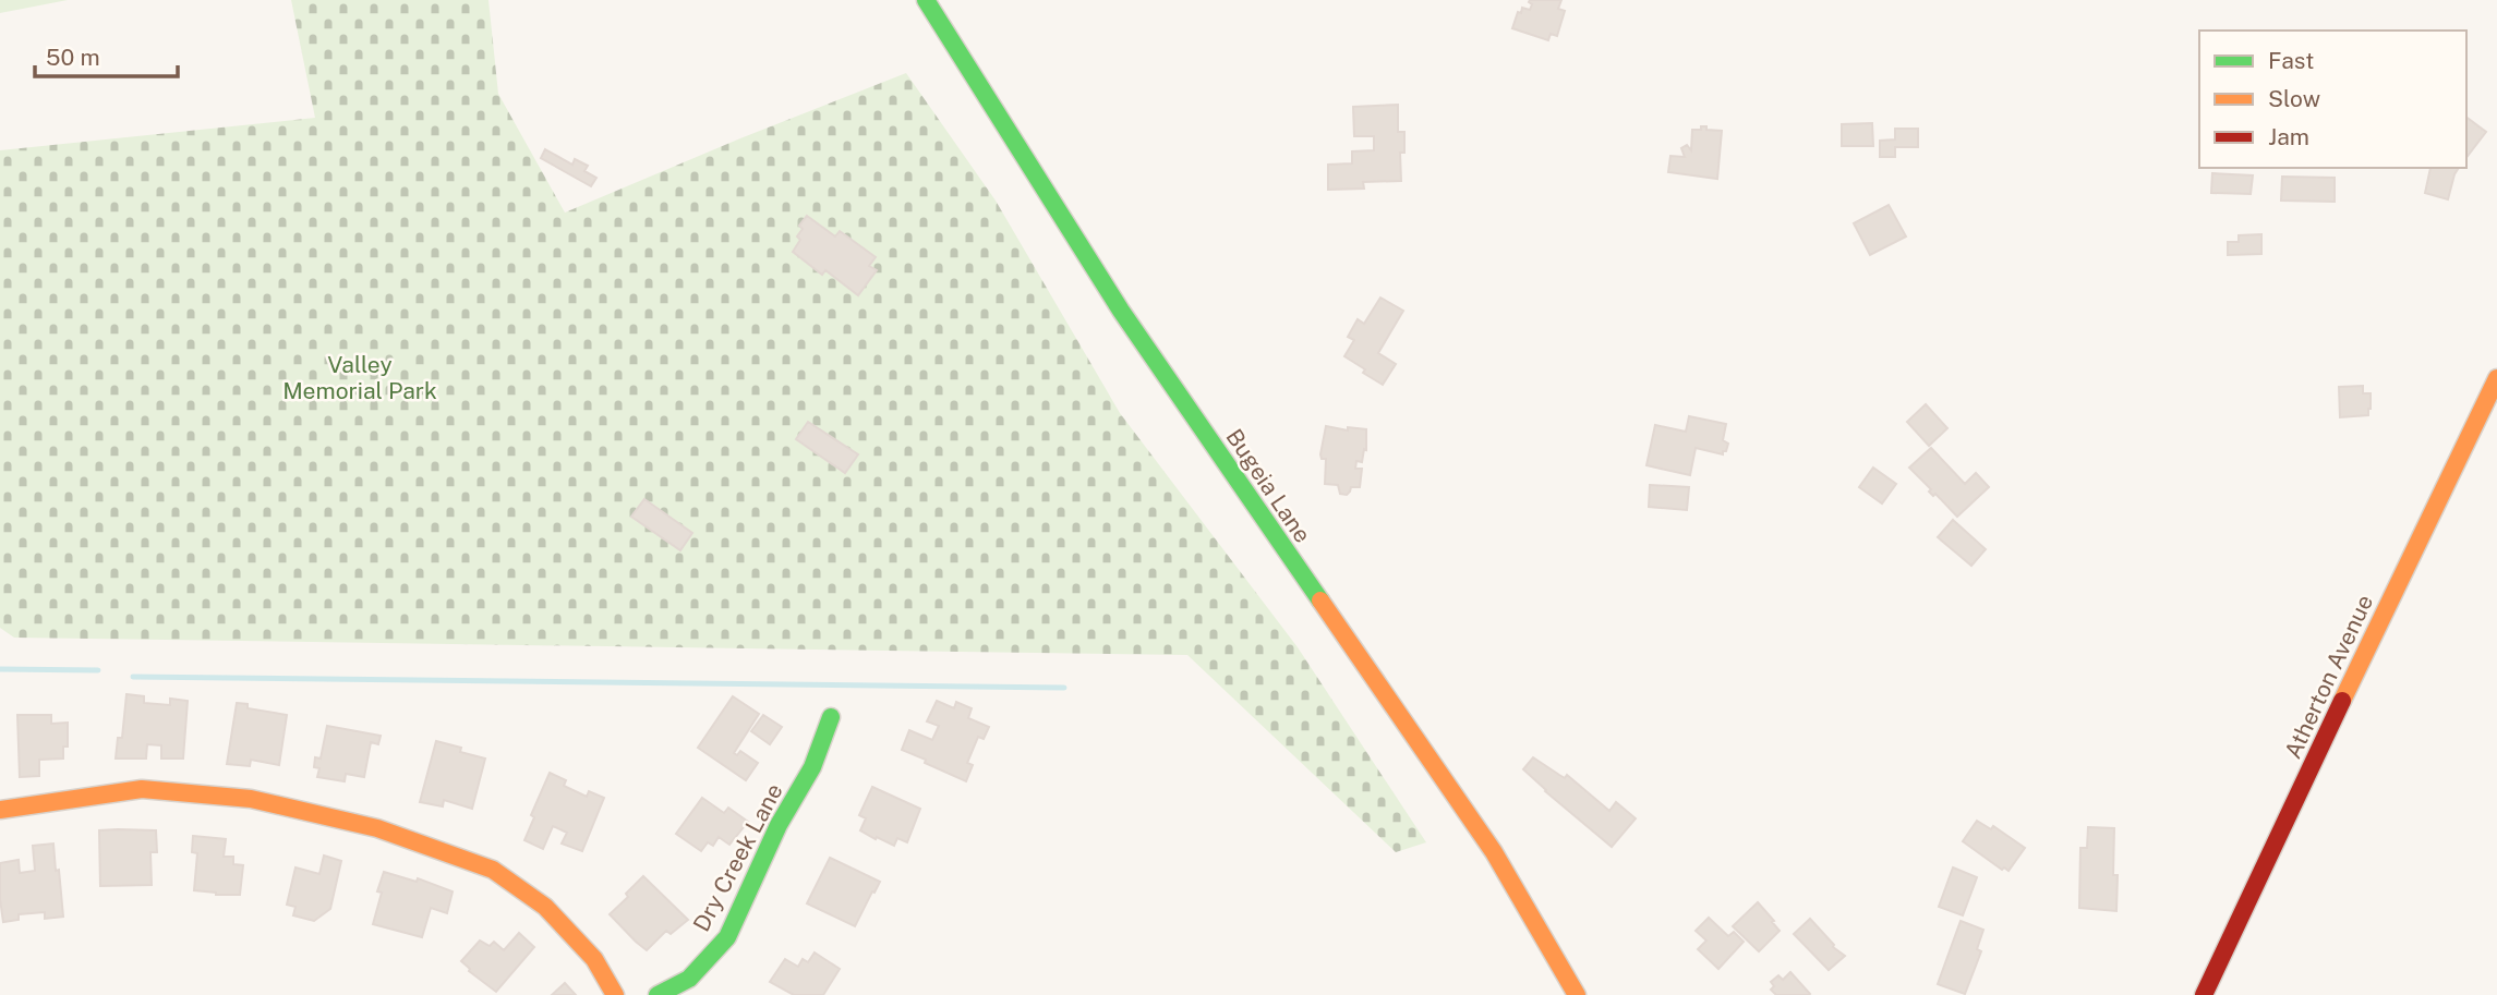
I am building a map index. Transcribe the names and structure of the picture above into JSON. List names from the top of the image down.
{
  "streets": {
    "street": ["Bugeia Lane", "Atherton Avenue", "Dry Creek Lane"]
  },
  "parks": ["Valley Memorial Park"],
  "legend": ["Fast", "Slow", "Jam"],
  "scale_bar": "50 m"
}
